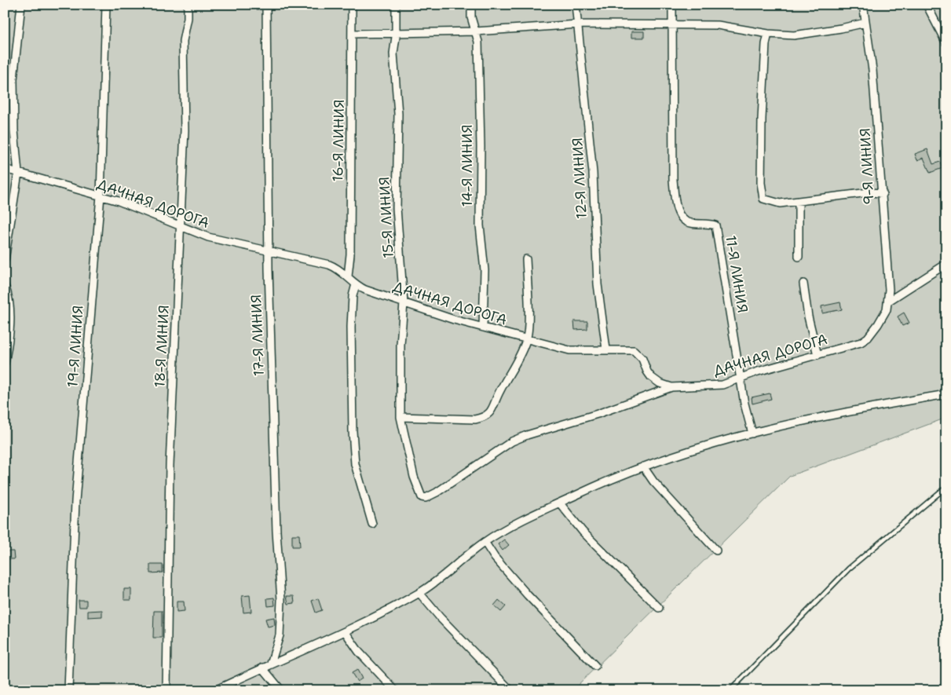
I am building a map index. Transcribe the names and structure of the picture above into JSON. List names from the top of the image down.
{
  "streets": {
    "street": [
      "16-Я ЛИНИЯ",
      "14-Я ЛИНИЯ",
      "9-Я ЛИНИЯ",
      "12-Я ЛИНИЯ",
      "ДАЧНАЯ ДОРОГА",
      "15-Я ЛИНИЯ",
      "11-Я ЛИНИЯ",
      "17-Я ЛИНИЯ",
      "19-Я ЛИНИЯ",
      "18-Я ЛИНИЯ"
    ]
  },
  "crossings": [
    ["16-Я ЛИНИЯ", "ДАЧНАЯ ДОРОГА"],
    ["14-Я ЛИНИЯ", "ДАЧНАЯ ДОРОГА"],
    ["9-Я ЛИНИЯ", "ДАЧНАЯ ДОРОГА"],
    ["12-Я ЛИНИЯ", "ДАЧНАЯ ДОРОГА"],
    ["ДАЧНАЯ ДОРОГА", "15-Я ЛИНИЯ"],
    ["ДАЧНАЯ ДОРОГА", "11-Я ЛИНИЯ"],
    ["ДАЧНАЯ ДОРОГА", "17-Я ЛИНИЯ"],
    ["ДАЧНАЯ ДОРОГА", "19-Я ЛИНИЯ"],
    ["ДАЧНАЯ ДОРОГА", "18-Я ЛИНИЯ"]
  ]
}
